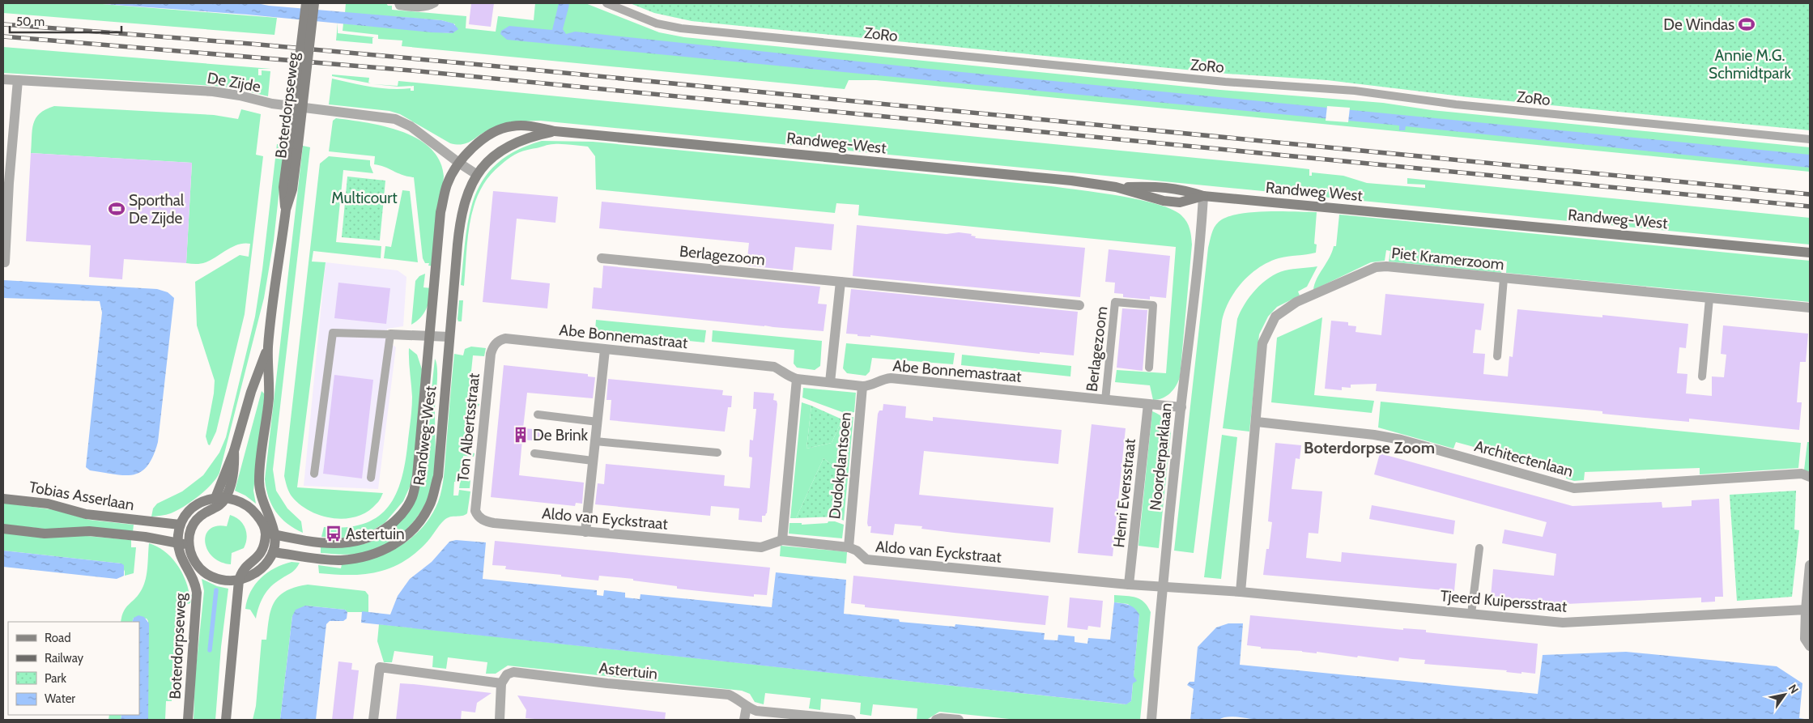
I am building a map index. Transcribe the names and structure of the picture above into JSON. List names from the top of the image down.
{
  "streets": {
    "main road": [
      "Boterdorpseweg",
      "Randweg-West",
      "Randweg West",
      "Tobias Asserlaan"
    ],
    "street": [
      "De Zijde",
      "Berlagezoom",
      "Piet Kramerzoom",
      "Abe Bonnemastraat",
      "Ton Albertsstraat",
      "Noorderparklaan",
      "Architectenlaan",
      "Dudokplantsoen",
      "Henri Eversstraat",
      "Aldo van Eyckstraat",
      "Tjeerd Kuipersstraat",
      "Astertuin"
    ],
    "lane": ["ZoRo"]
  },
  "crossings": [
    ["De Zijde", "Randweg-West"],
    ["Boterdorpseweg", "Randweg-West"],
    ["Boterdorpseweg", "Tobias Asserlaan"],
    ["Randweg-West", "Randweg West"],
    ["Randweg-West", "Tobias Asserlaan"],
    ["Randweg West", "Noorderparklaan"],
    ["Berlagezoom", "Abe Bonnemastraat"],
    ["Piet Kramerzoom", "Architectenlaan"],
    ["Piet Kramerzoom", "Tjeerd Kuipersstraat"],
    ["Abe Bonnemastraat", "Ton Albertsstraat"],
    ["Abe Bonnemastraat", "Noorderparklaan"],
    ["Abe Bonnemastraat", "Dudokplantsoen"],
    ["Abe Bonnemastraat", "Henri Eversstraat"],
    ["Ton Albertsstraat", "Aldo van Eyckstraat"],
    ["Noorderparklaan", "Aldo van Eyckstraat"],
    ["Noorderparklaan", "Tjeerd Kuipersstraat"],
    ["Dudokplantsoen", "Aldo van Eyckstraat"],
    ["Henri Eversstraat", "Aldo van Eyckstraat"],
    ["Aldo van Eyckstraat", "Tjeerd Kuipersstraat"]
  ],
  "districts": ["Boterdorpse Zoom"],
  "parks": ["Annie M.G. Schmidtpark", "Multicourt"],
  "places": {
    "sports": ["De Windas", "Sporthal De Zijde"],
    "building": ["De Brink"],
    "bus stop": ["Astertuin"]
  },
  "legend": [
    "Road",
    "Railway",
    "Park",
    "Water"
  ],
  "scale_bar": "50 m",
  "north": "top right"
}
